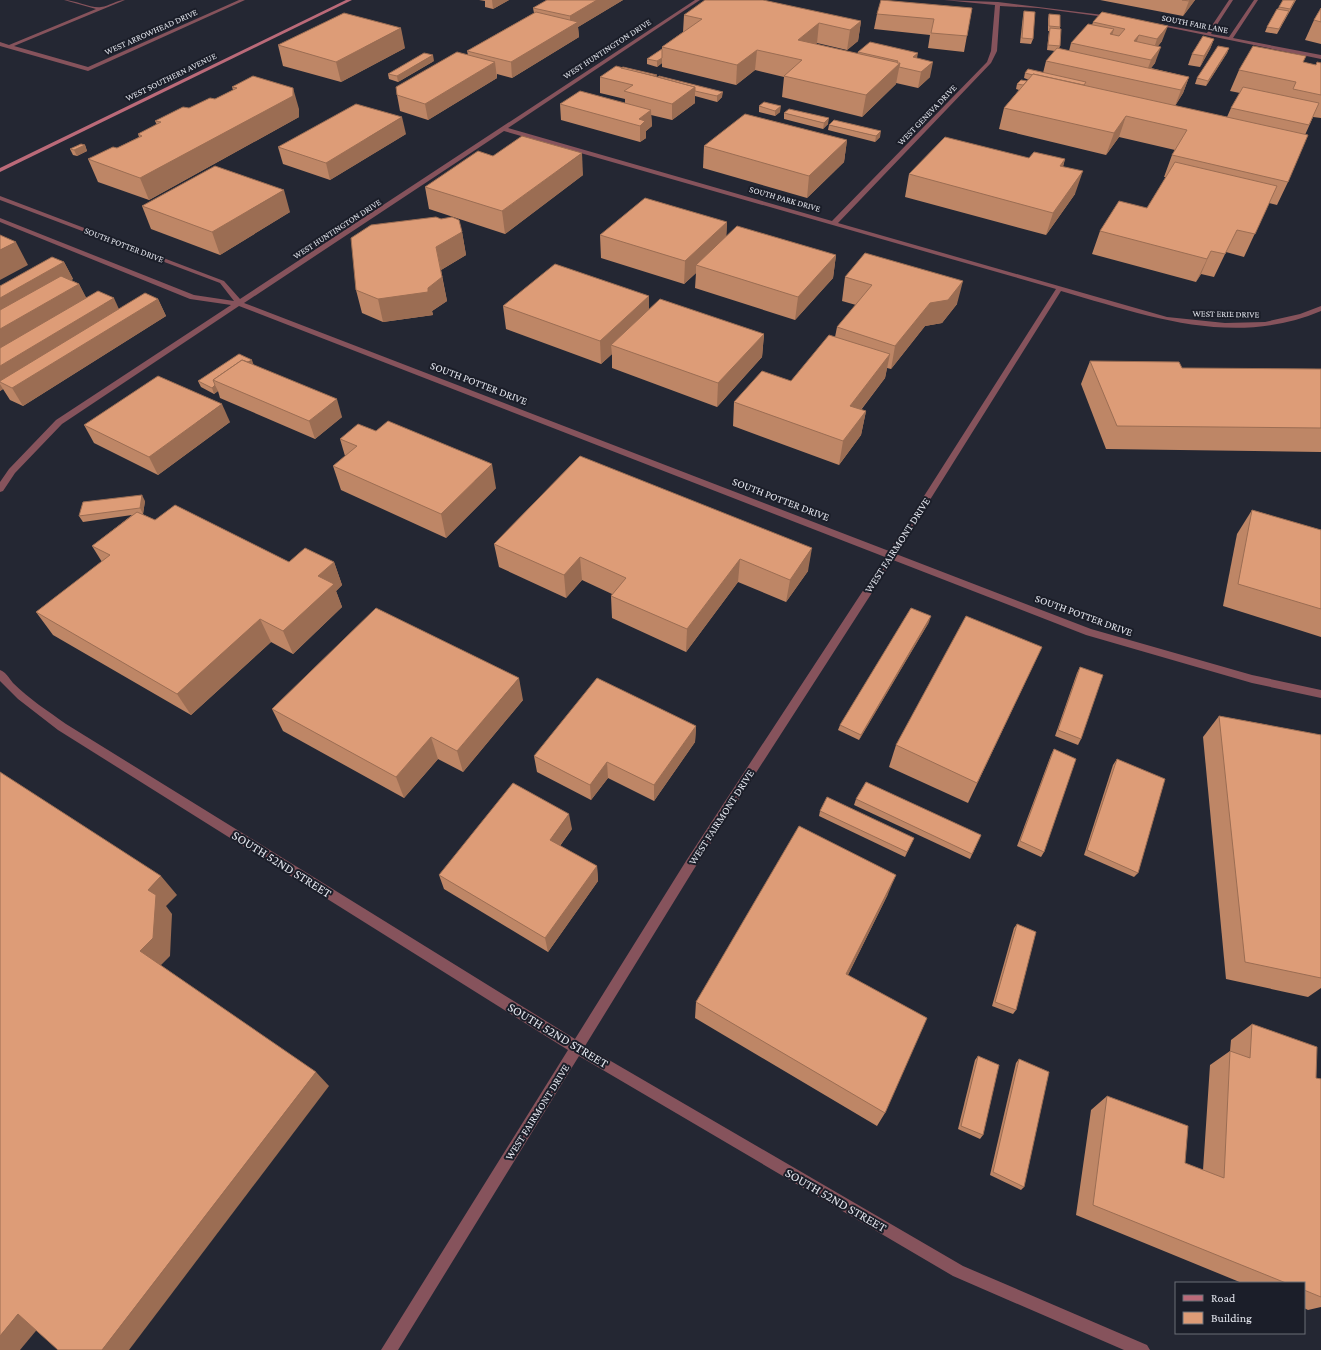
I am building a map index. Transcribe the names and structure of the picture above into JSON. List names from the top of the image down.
{
  "streets": {
    "main road": ["WEST SOUTHERN AVENUE"],
    "street": [
      "SOUTH FAIR LANE",
      "WEST ARROWHEAD DRIVE",
      "WEST HUNTINGTON DRIVE",
      "WEST GENEVA DRIVE",
      "SOUTH PARK DRIVE",
      "SOUTH POTTER DRIVE",
      "WEST ERIE DRIVE",
      "WEST FAIRMONT DRIVE",
      "SOUTH 52ND STREET"
    ]
  },
  "crossings": [
    ["WEST HUNTINGTON DRIVE", "SOUTH PARK DRIVE"],
    ["WEST HUNTINGTON DRIVE", "SOUTH POTTER DRIVE"],
    ["WEST GENEVA DRIVE", "SOUTH PARK DRIVE"],
    ["SOUTH PARK DRIVE", "WEST ERIE DRIVE"],
    ["SOUTH PARK DRIVE", "WEST FAIRMONT DRIVE"],
    ["SOUTH POTTER DRIVE", "WEST FAIRMONT DRIVE"],
    ["WEST ERIE DRIVE", "WEST FAIRMONT DRIVE"],
    ["WEST FAIRMONT DRIVE", "SOUTH 52ND STREET"]
  ],
  "legend": ["Road", "Building"]
}
